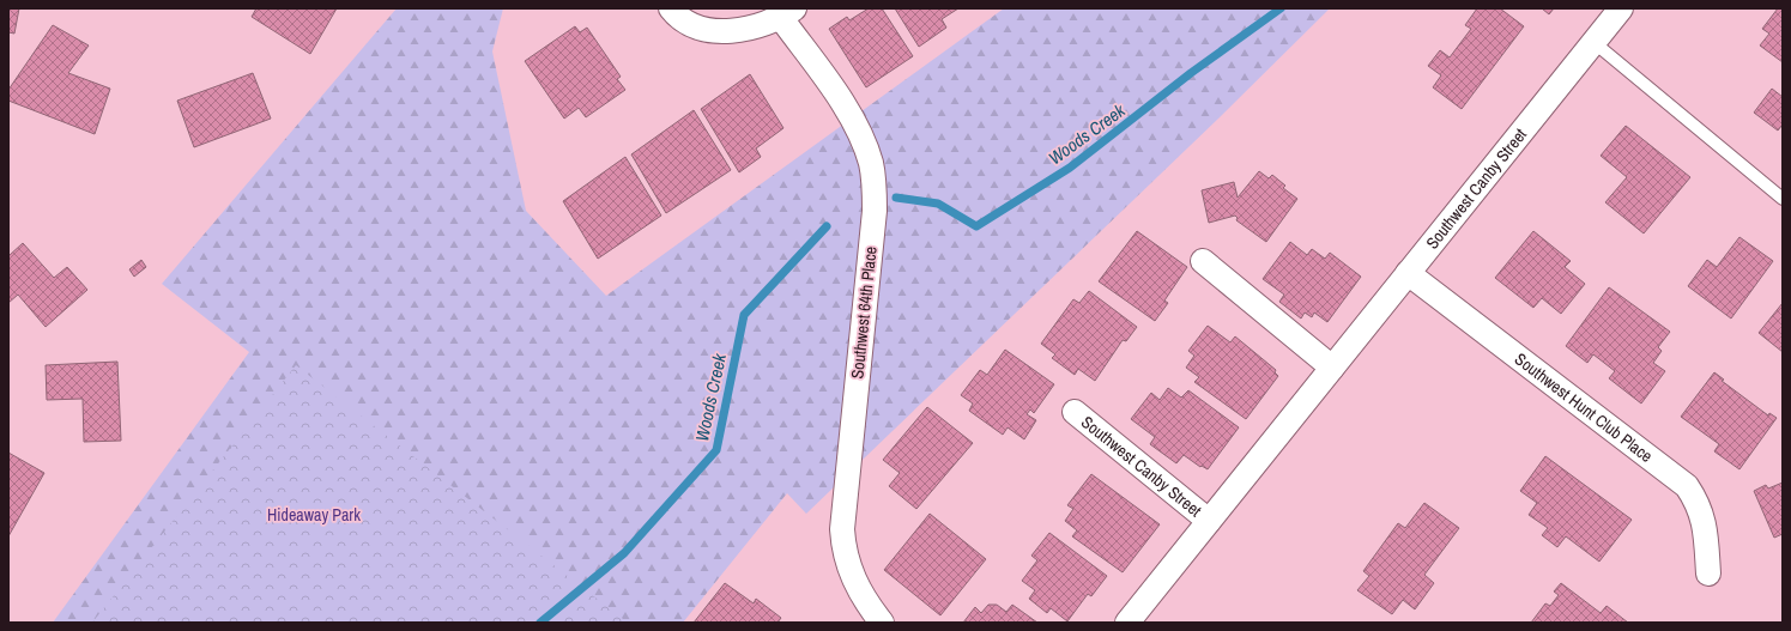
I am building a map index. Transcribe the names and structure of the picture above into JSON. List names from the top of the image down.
{
  "streets": {
    "street": ["Southwest Canby Street", "Southwest 64th Place", "Southwest Hunt Club Place"]
  },
  "crossings": [
    ["Southwest Canby Street", "Southwest Hunt Club Place"]
  ],
  "water": ["Woods Creek"],
  "parks": ["Hideaway Park"]
}
